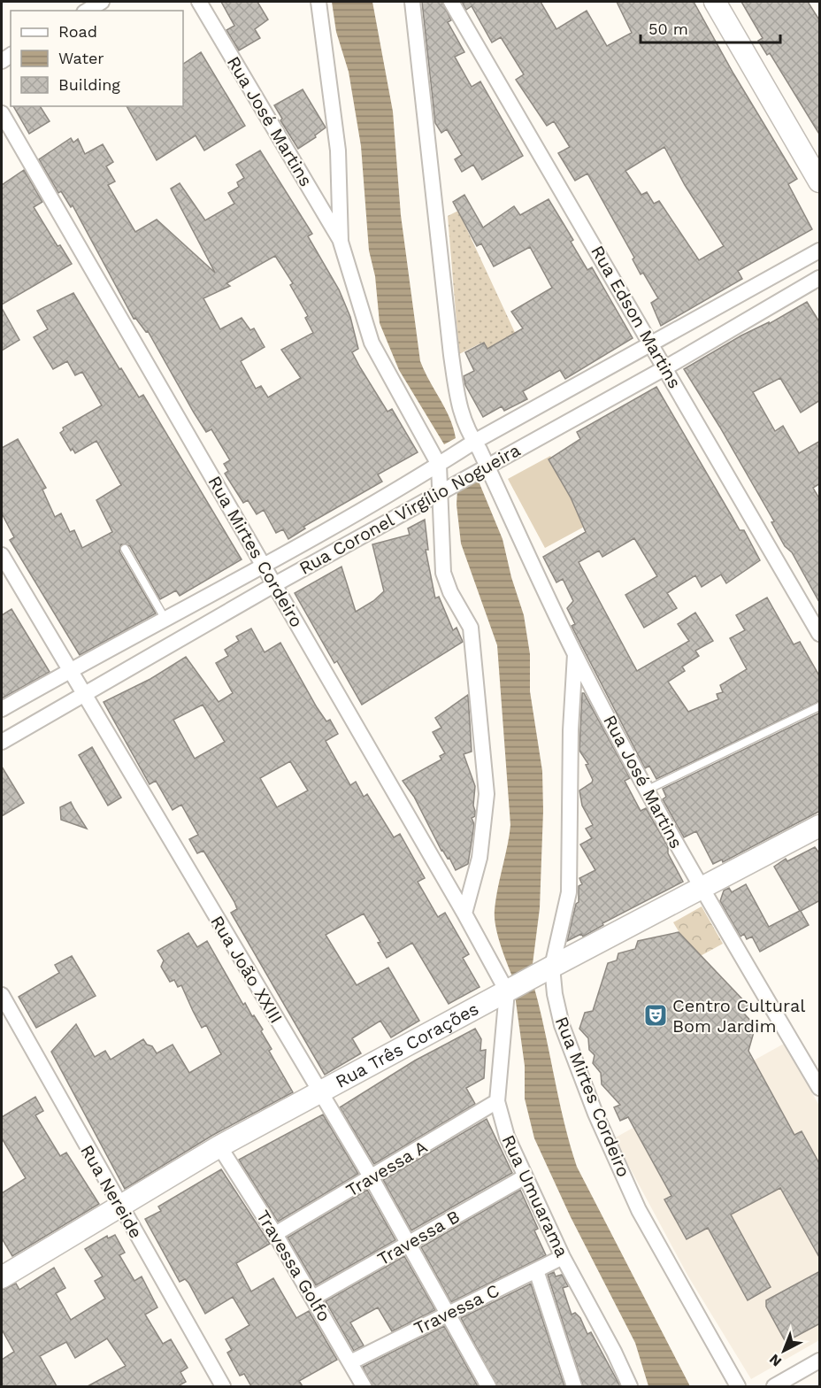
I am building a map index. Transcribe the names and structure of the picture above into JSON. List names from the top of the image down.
{
  "streets": {
    "street": [
      "Rua José Martins",
      "Rua Edson Martins",
      "Rua Coronel Virgílio Nogueira",
      "Rua Mirtes Cordeiro",
      "Rua João XXIII",
      "Rua Três Corações",
      "Travessa A",
      "Rua Nereide",
      "Rua Umuarama",
      "Travessa B",
      "Travessa Golfo",
      "Travessa C"
    ]
  },
  "crossings": [
    ["Rua José Martins", "Rua Coronel Virgílio Nogueira"],
    ["Rua José Martins", "Rua Mirtes Cordeiro"],
    ["Rua José Martins", "Rua Três Corações"],
    ["Rua Edson Martins", "Rua Coronel Virgílio Nogueira"],
    ["Rua Coronel Virgílio Nogueira", "Rua Mirtes Cordeiro"],
    ["Rua Coronel Virgílio Nogueira", "Rua João XXIII"],
    ["Rua Mirtes Cordeiro", "Rua Três Corações"],
    ["Rua Mirtes Cordeiro", "Rua Umuarama"],
    ["Rua João XXIII", "Rua Três Corações"],
    ["Rua João XXIII", "Travessa A"],
    ["Rua João XXIII", "Travessa B"],
    ["Rua João XXIII", "Travessa C"],
    ["Rua Três Corações", "Rua Nereide"],
    ["Rua Três Corações", "Rua Umuarama"],
    ["Rua Três Corações", "Travessa Golfo"],
    ["Travessa A", "Rua Umuarama"],
    ["Travessa A", "Travessa Golfo"],
    ["Rua Umuarama", "Travessa B"],
    ["Rua Umuarama", "Travessa C"],
    ["Travessa B", "Travessa Golfo"],
    ["Travessa Golfo", "Travessa C"]
  ],
  "places": {
    "theatre": ["Centro Cultural Bom Jardim"]
  },
  "legend": ["Road", "Water", "Building"],
  "scale_bar": "50 m",
  "north": "bottom left"
}
